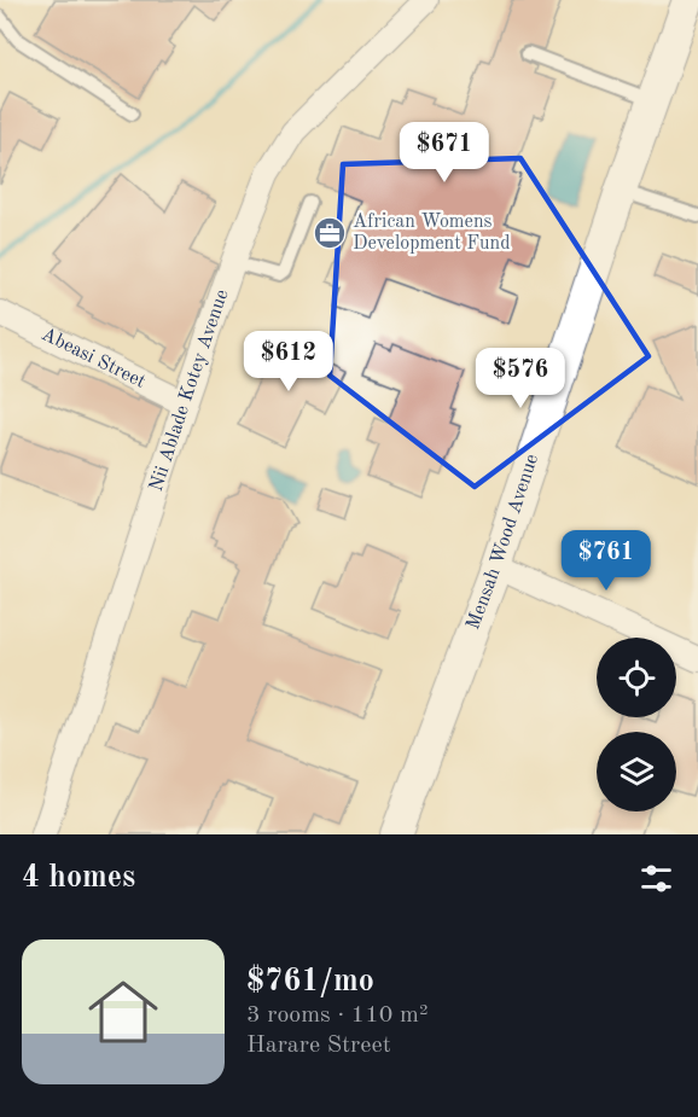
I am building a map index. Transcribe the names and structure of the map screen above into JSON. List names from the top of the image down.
{
  "streets": {
    "street": ["Abeasi Street", "Nii Ablade Kotey Avenue", "Mensah Wood Avenue"]
  },
  "crossings": [
    ["Abeasi Street", "Nii Ablade Kotey Avenue"]
  ],
  "places": {
    "office": ["African Womens Development Fund"]
  },
  "page": {
    "price": [
      "$671",
      "$612",
      "$576",
      "$761"
    ],
    "heading": "4 homes",
    "list": [
      {
        "name": "$761/mo",
        "note": "3 rooms · 110 m² · Harare Street"
      }
    ]
  }
}
